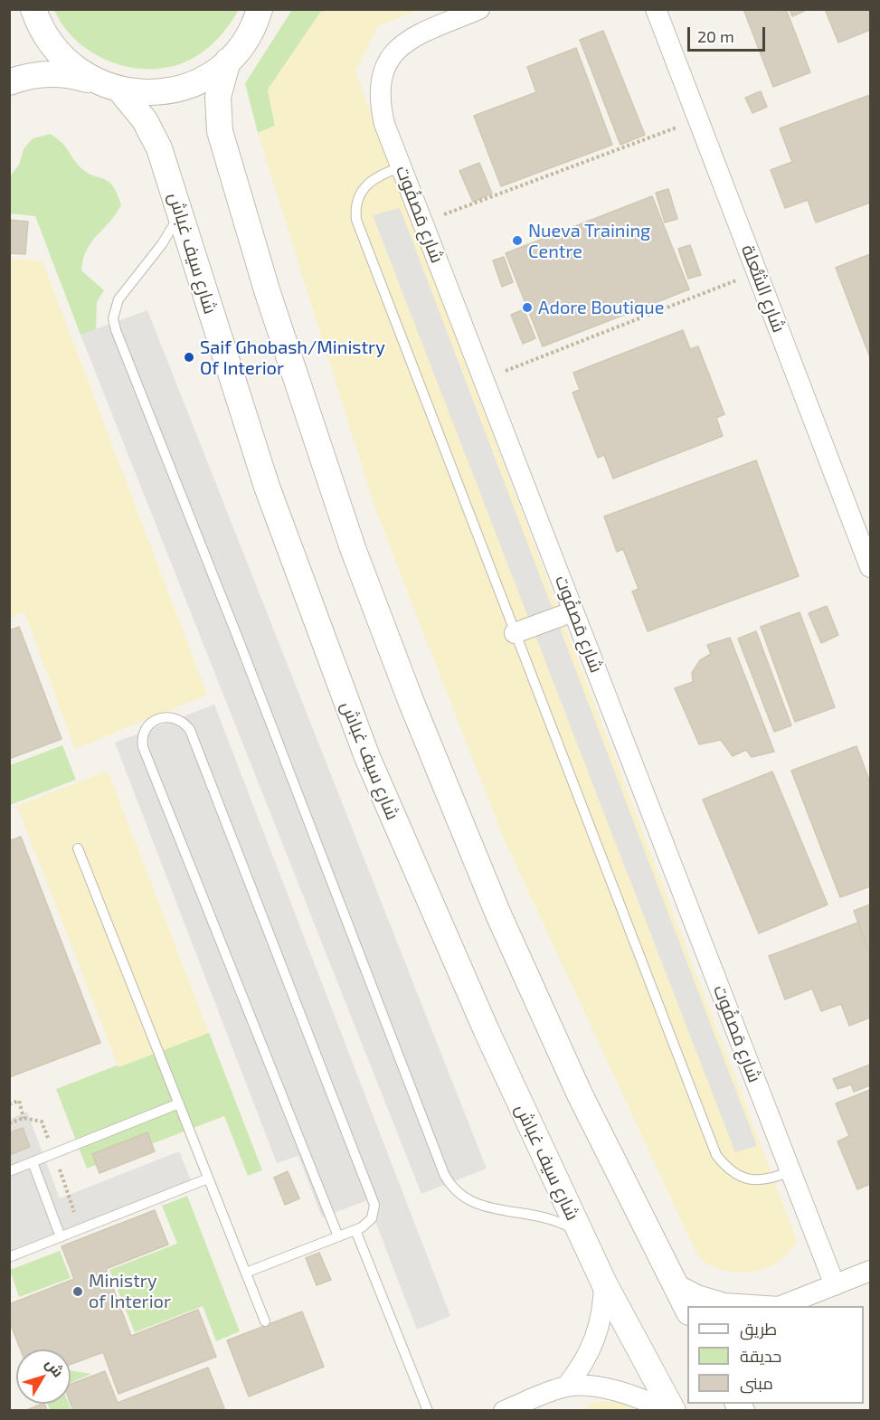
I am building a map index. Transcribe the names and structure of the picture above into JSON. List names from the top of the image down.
{
  "streets": {
    "street": ["شارع مَصفُوت", "شارع سيف غباش", "شارع الشُّعلة"]
  },
  "places": [
    "Nueva Training Centre",
    "Adore Boutique",
    "Saif Ghobash/Ministry Of Interior",
    "Ministry of Interior"
  ],
  "legend": ["طريق", "حديقة", "مبنى"],
  "scale_bar": "20 m",
  "north": "top right"
}
